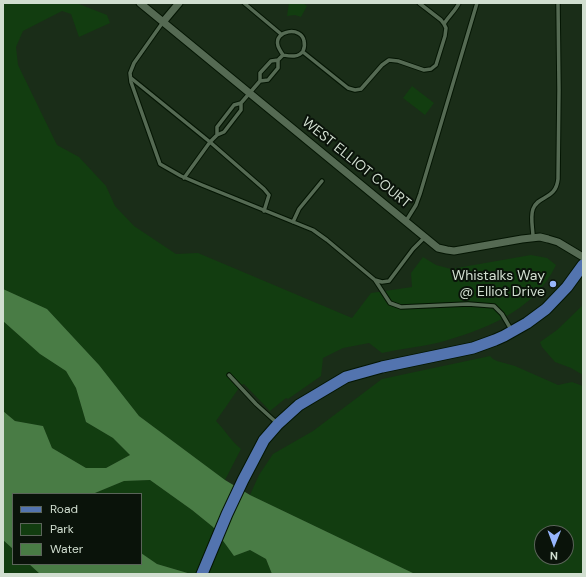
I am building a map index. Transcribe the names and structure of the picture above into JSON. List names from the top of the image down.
{
  "streets": {
    "street": ["WEST ELLIOT COURT"]
  },
  "places": ["Whistalks Way @ Elliot Drive"],
  "legend": ["Road", "Park", "Water"],
  "north": "bottom"
}
